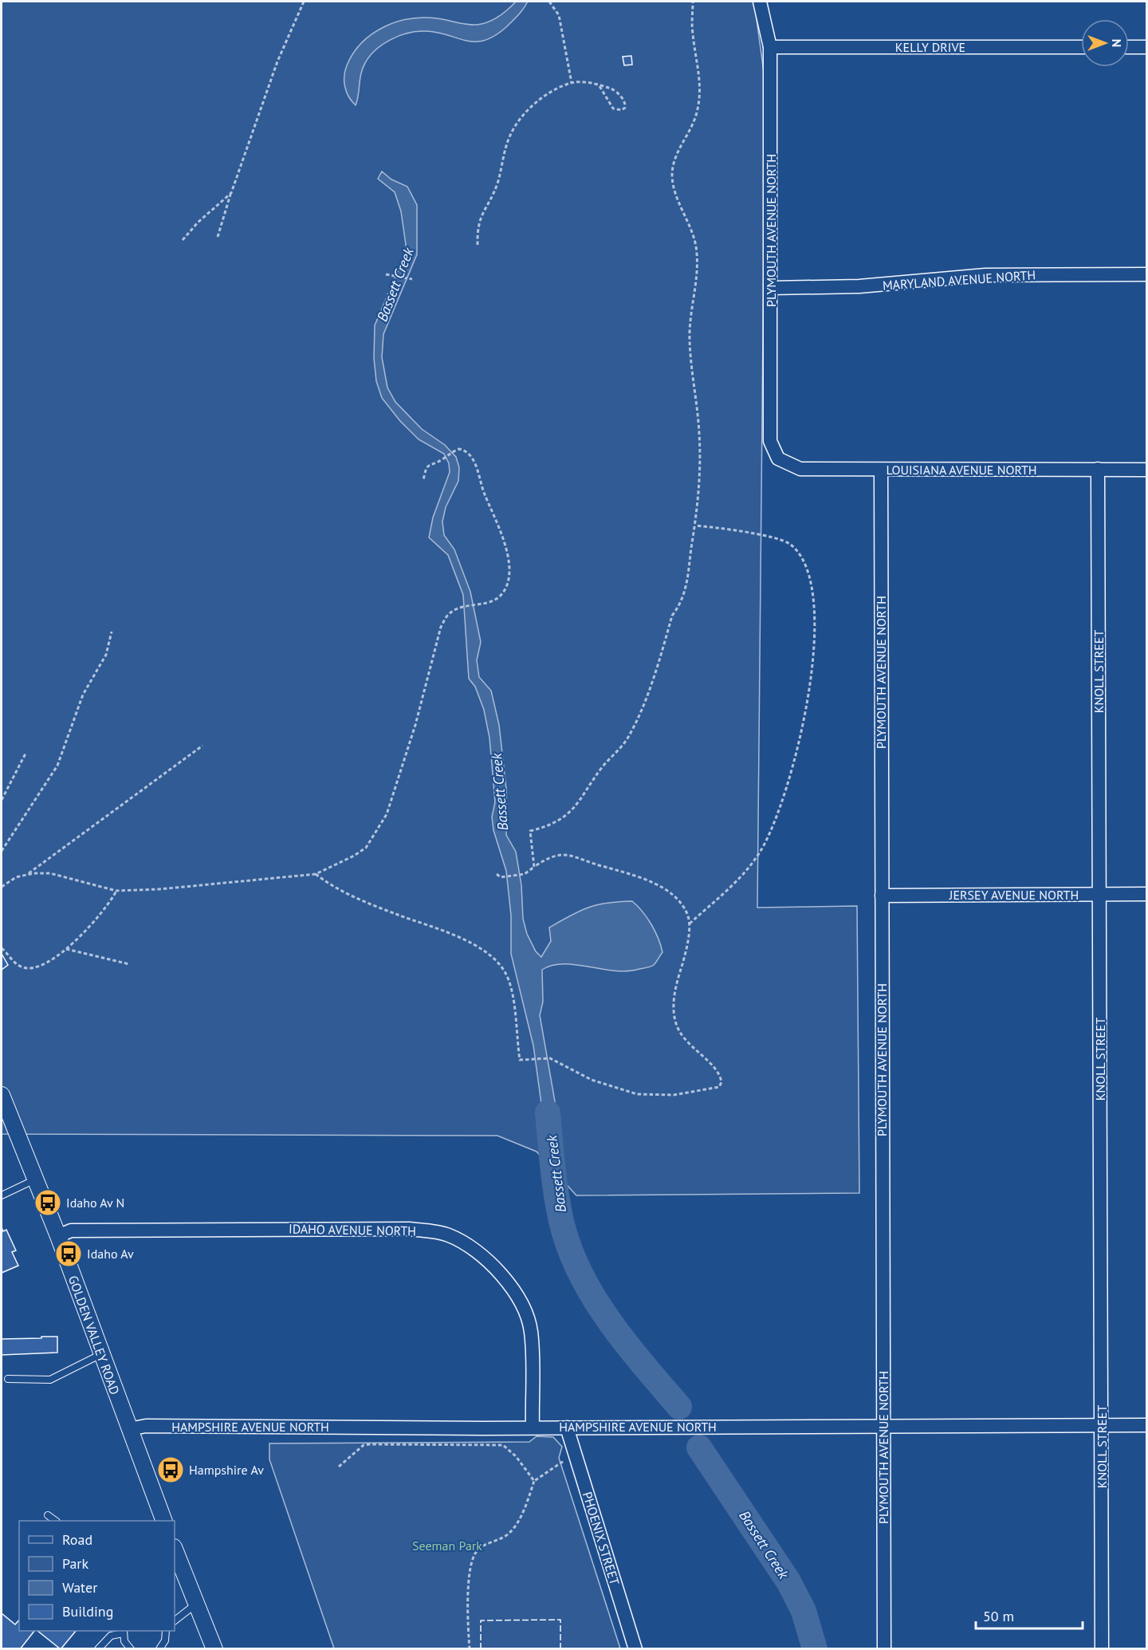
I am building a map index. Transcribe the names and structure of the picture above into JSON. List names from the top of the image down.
{
  "streets": {
    "street": [
      "KELLY DRIVE",
      "PLYMOUTH AVENUE NORTH",
      "MARYLAND AVENUE NORTH",
      "LOUISIANA AVENUE NORTH",
      "KNOLL STREET",
      "JERSEY AVENUE NORTH",
      "IDAHO AVENUE NORTH",
      "GOLDEN VALLEY ROAD",
      "HAMPSHIRE AVENUE NORTH",
      "PHOENIX STREET"
    ]
  },
  "crossings": [
    ["KELLY DRIVE", "PLYMOUTH AVENUE NORTH"],
    ["PLYMOUTH AVENUE NORTH", "MARYLAND AVENUE NORTH"],
    ["PLYMOUTH AVENUE NORTH", "LOUISIANA AVENUE NORTH"],
    ["PLYMOUTH AVENUE NORTH", "JERSEY AVENUE NORTH"],
    ["PLYMOUTH AVENUE NORTH", "HAMPSHIRE AVENUE NORTH"],
    ["LOUISIANA AVENUE NORTH", "KNOLL STREET"],
    ["KNOLL STREET", "JERSEY AVENUE NORTH"],
    ["KNOLL STREET", "HAMPSHIRE AVENUE NORTH"],
    ["IDAHO AVENUE NORTH", "GOLDEN VALLEY ROAD"],
    ["IDAHO AVENUE NORTH", "HAMPSHIRE AVENUE NORTH"],
    ["GOLDEN VALLEY ROAD", "HAMPSHIRE AVENUE NORTH"],
    ["HAMPSHIRE AVENUE NORTH", "PHOENIX STREET"]
  ],
  "water": ["Bassett Creek"],
  "parks": ["Seeman Park"],
  "places": {
    "bus stop": ["Idaho Av N", "Idaho Av", "Hampshire Av"]
  },
  "legend": [
    "Road",
    "Park",
    "Water",
    "Building"
  ],
  "scale_bar": "50 m",
  "north": "right"
}
